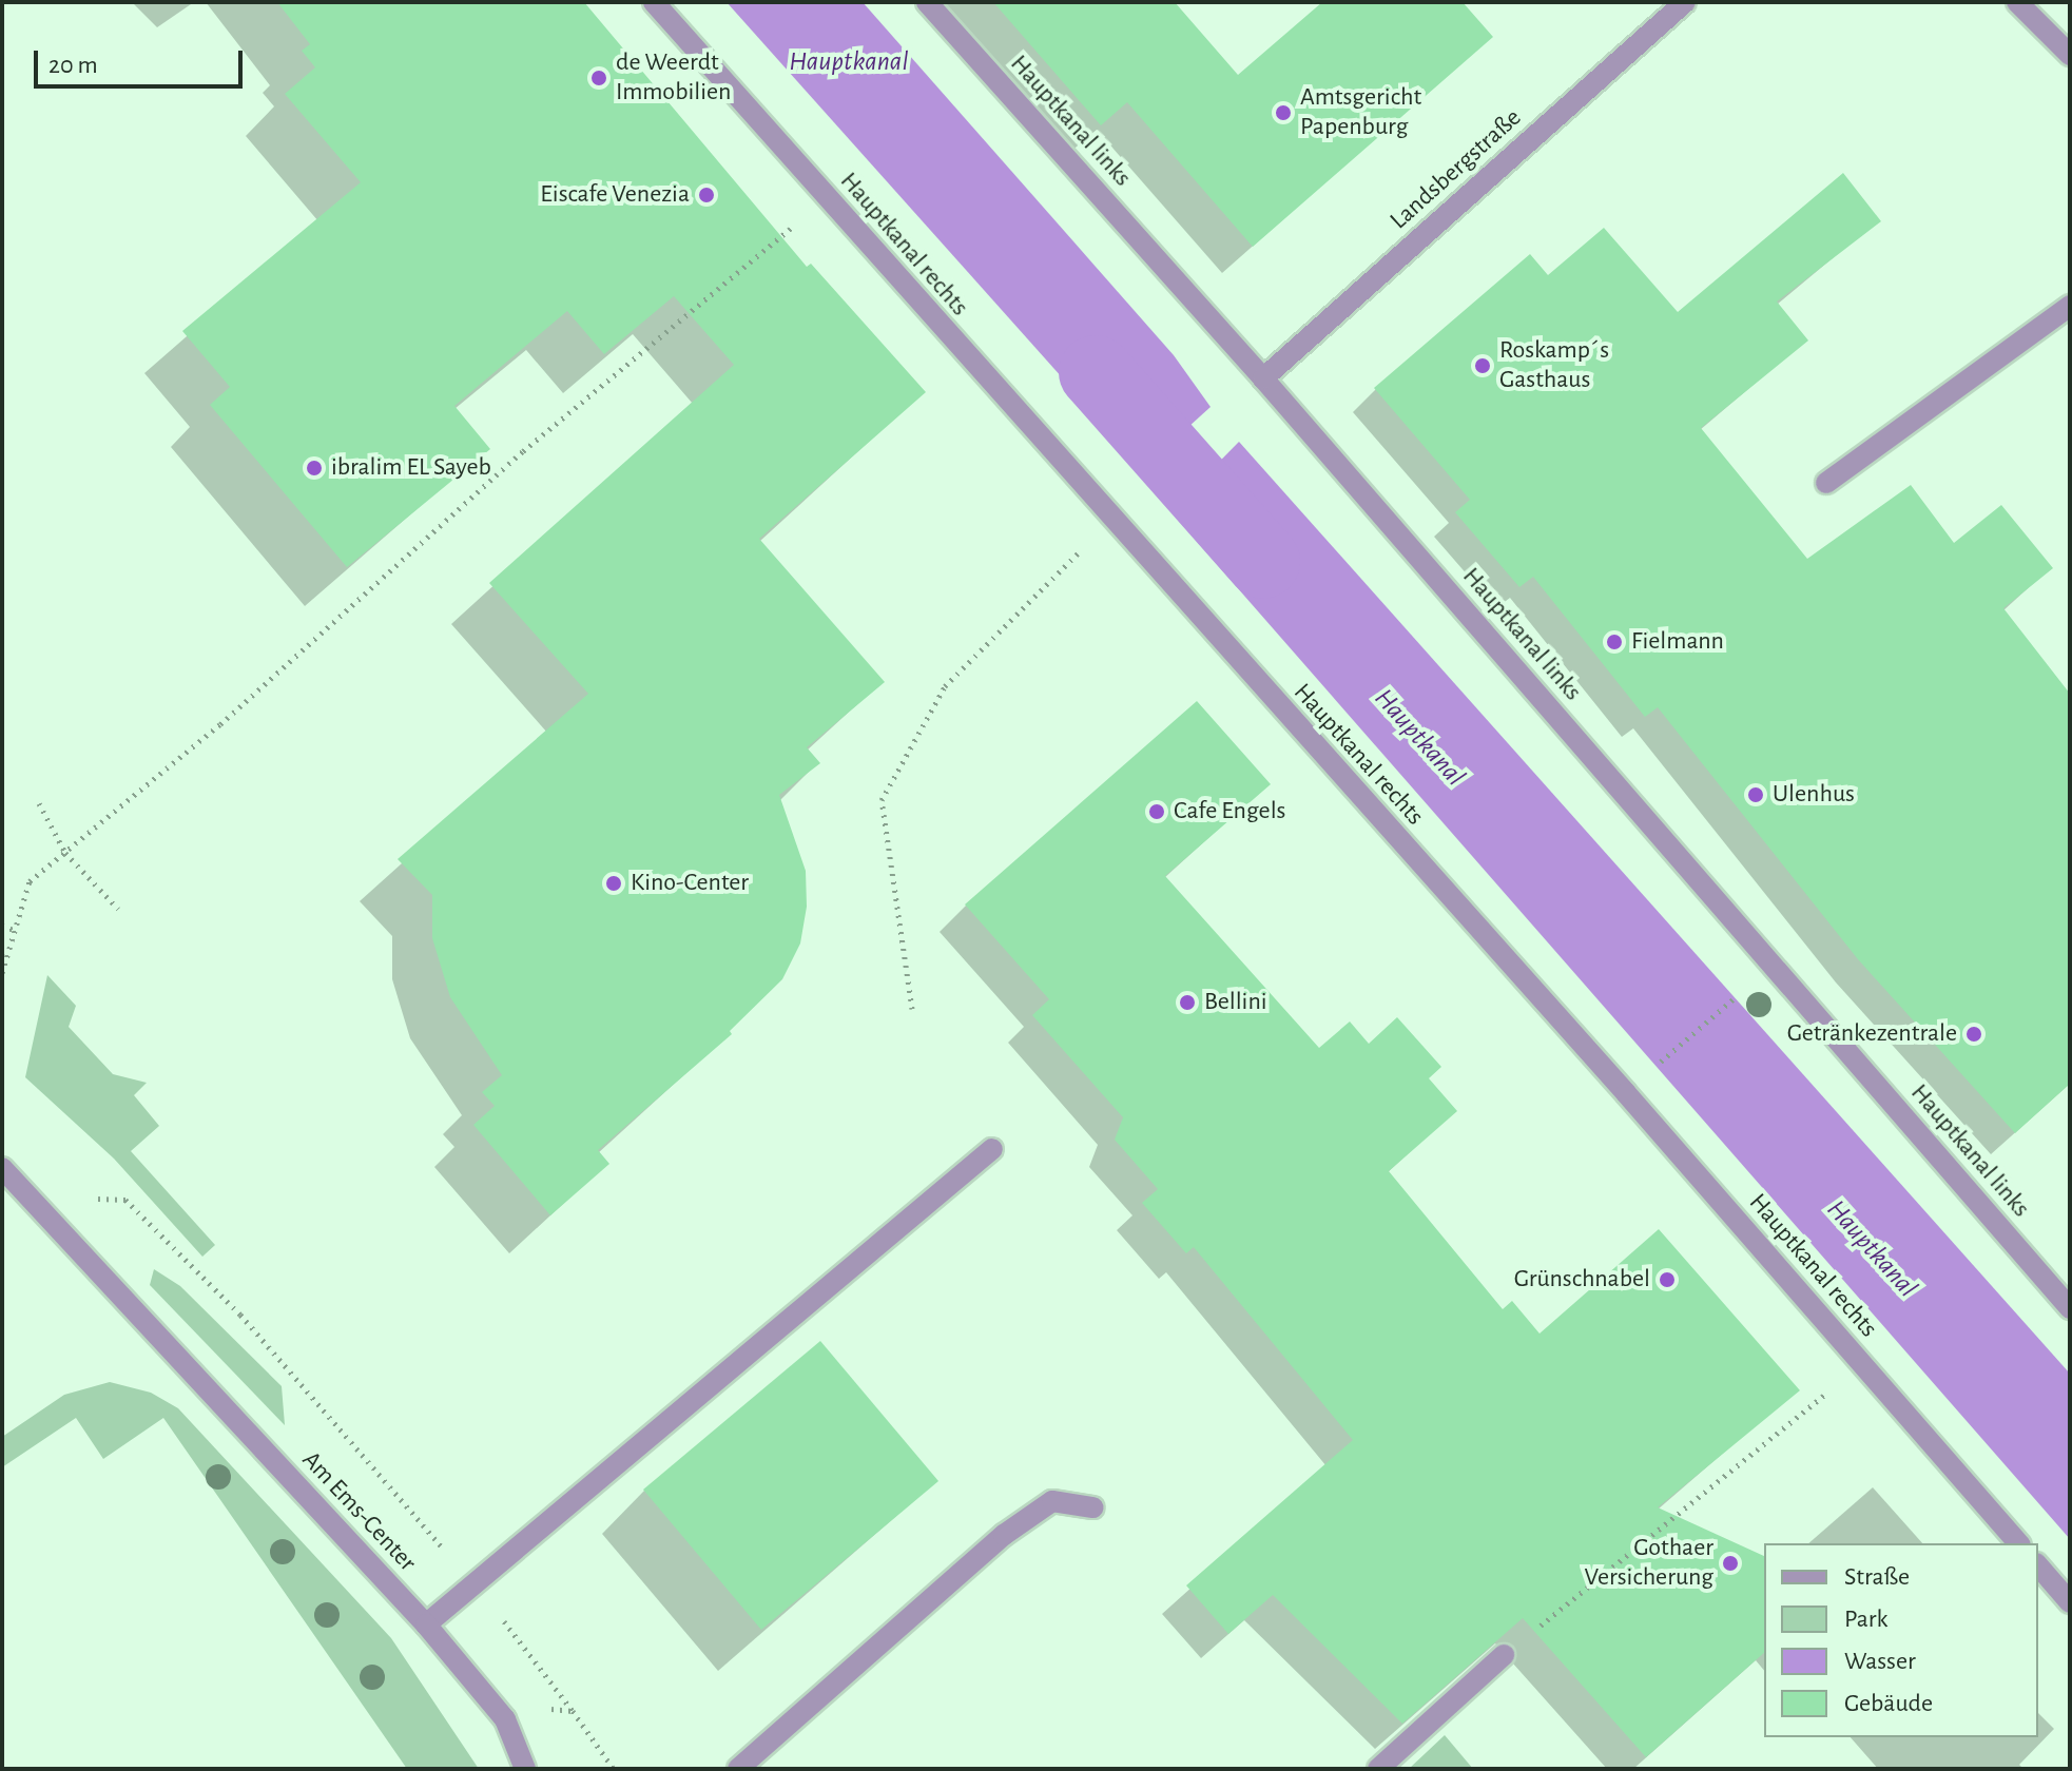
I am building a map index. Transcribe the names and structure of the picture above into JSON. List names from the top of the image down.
{
  "streets": {
    "street": [
      "Hauptkanal links",
      "Landsbergstraße",
      "Hauptkanal rechts",
      "Am Ems-Center"
    ]
  },
  "crossings": [
    ["Hauptkanal links", "Landsbergstraße"]
  ],
  "water": ["Hauptkanal"],
  "places": [
    "de Weerdt Immobilien",
    "Amtsgericht Papenburg",
    "Eiscafe Venezia",
    "Roskamp´s Gasthaus",
    "ibralim EL Sayeb",
    "Fielmann",
    "Ulenhus",
    "Cafe Engels",
    "Kino-Center",
    "Bellini",
    "Getränkezentrale",
    "Grünschnabel",
    "Gothaer Versicherung"
  ],
  "legend": [
    "Straße",
    "Park",
    "Wasser",
    "Gebäude"
  ],
  "scale_bar": "20 m"
}
